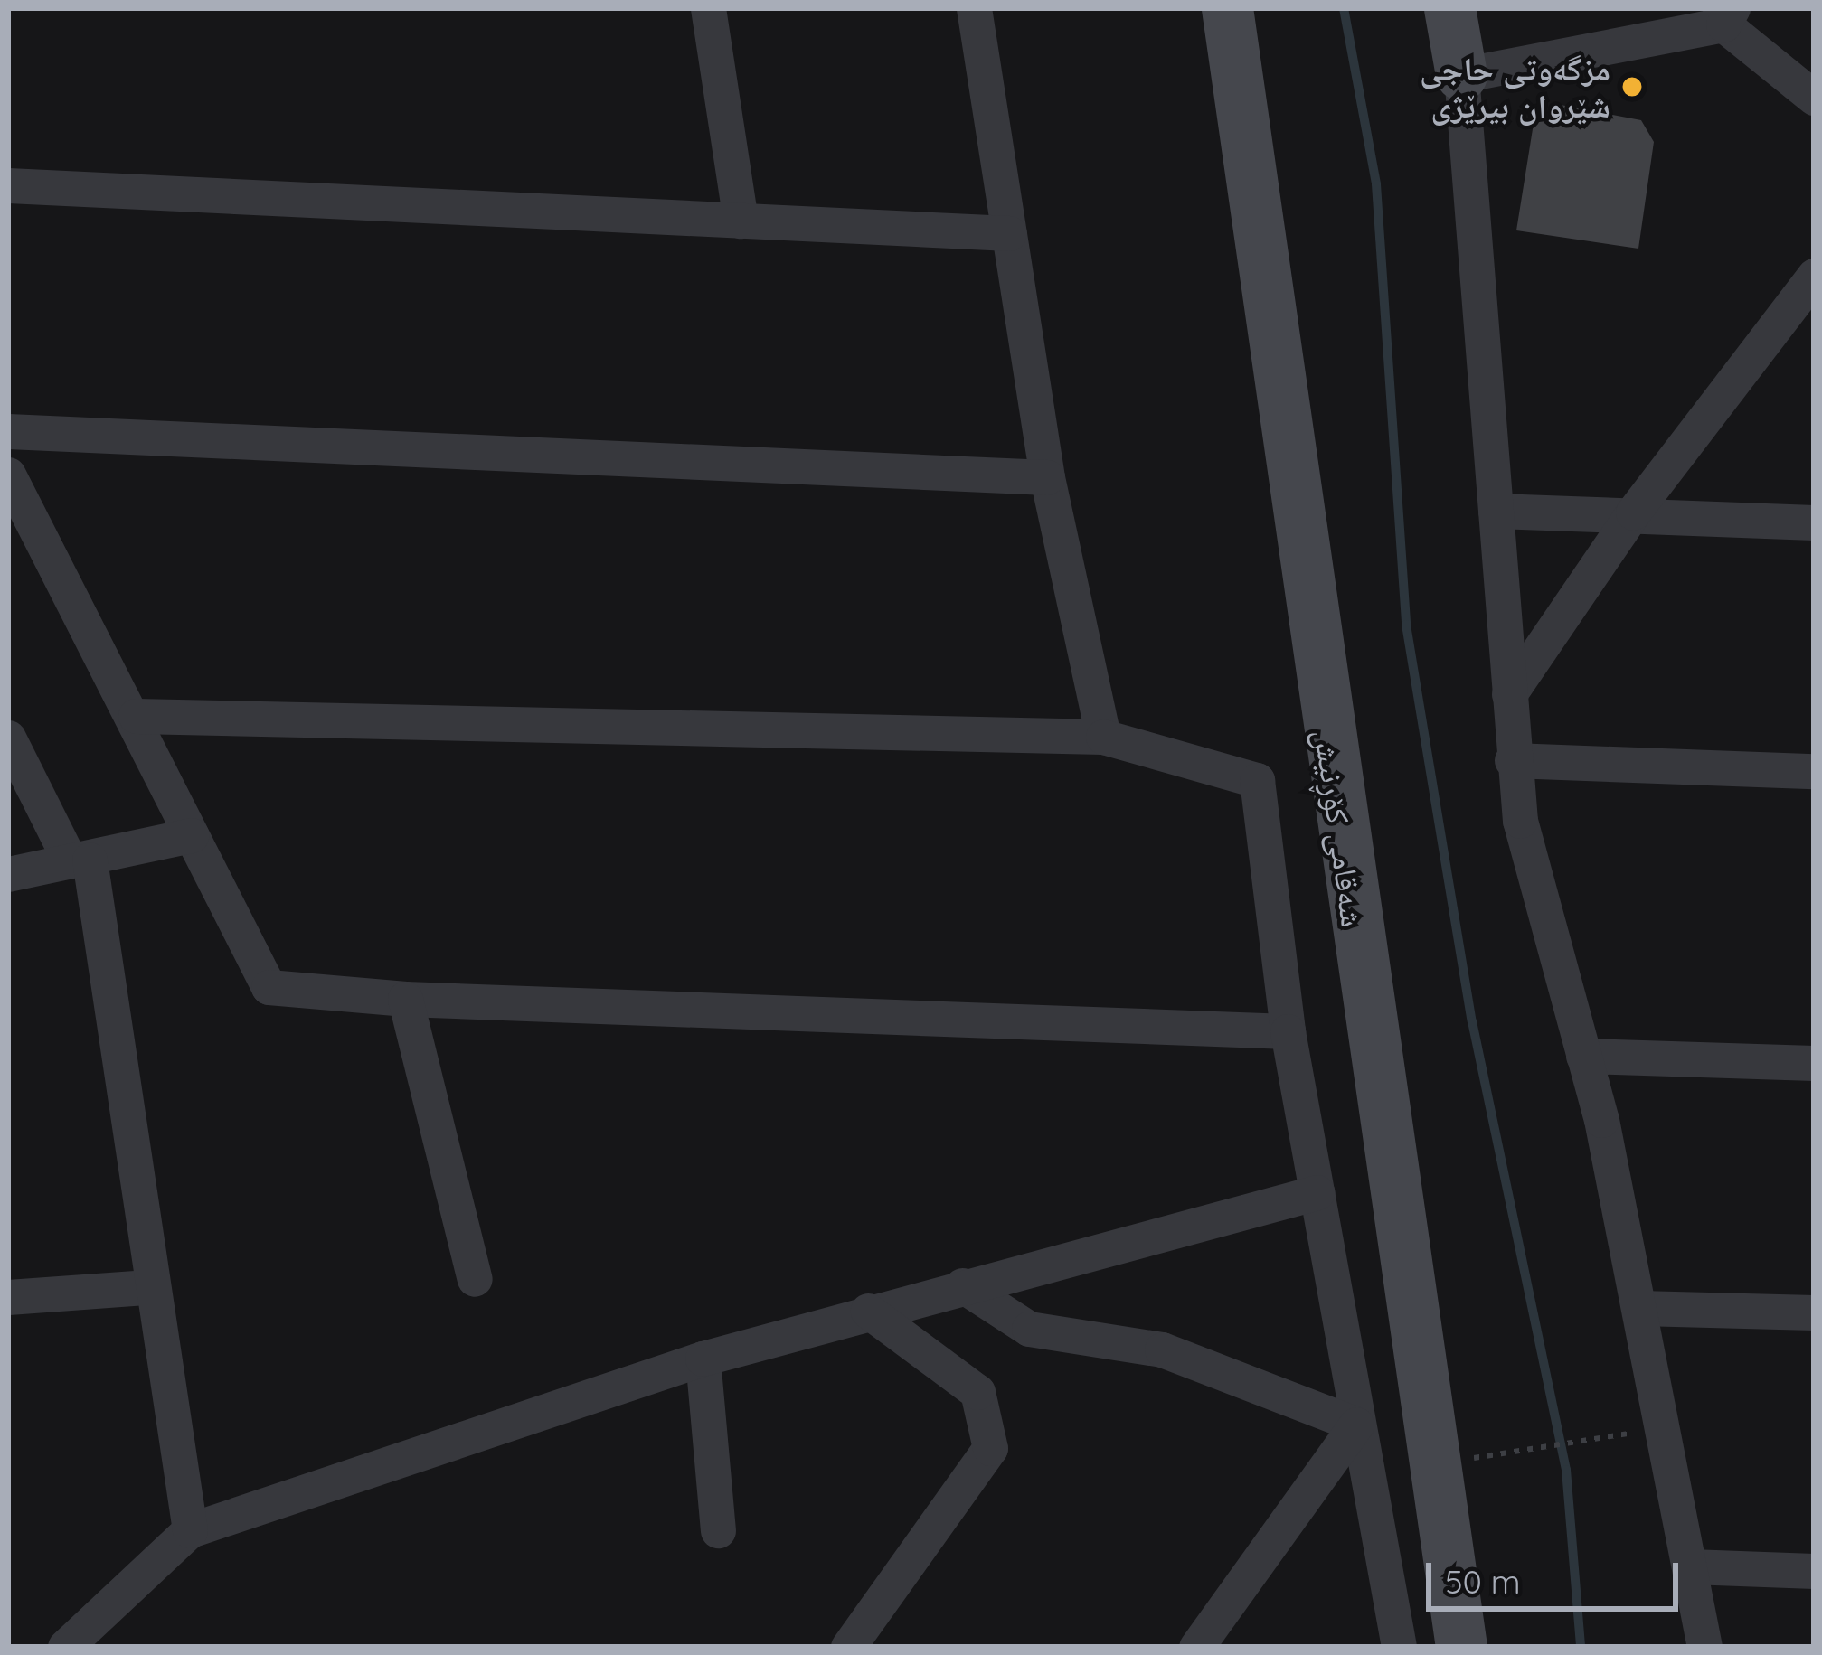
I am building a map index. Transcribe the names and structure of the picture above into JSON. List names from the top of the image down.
{
  "streets": {
    "main road": ["شەقامی کۆڕنیش"]
  },
  "places": ["مزگەوتی حاجی شێروان بیرێژی"],
  "scale_bar": "50 m"
}
